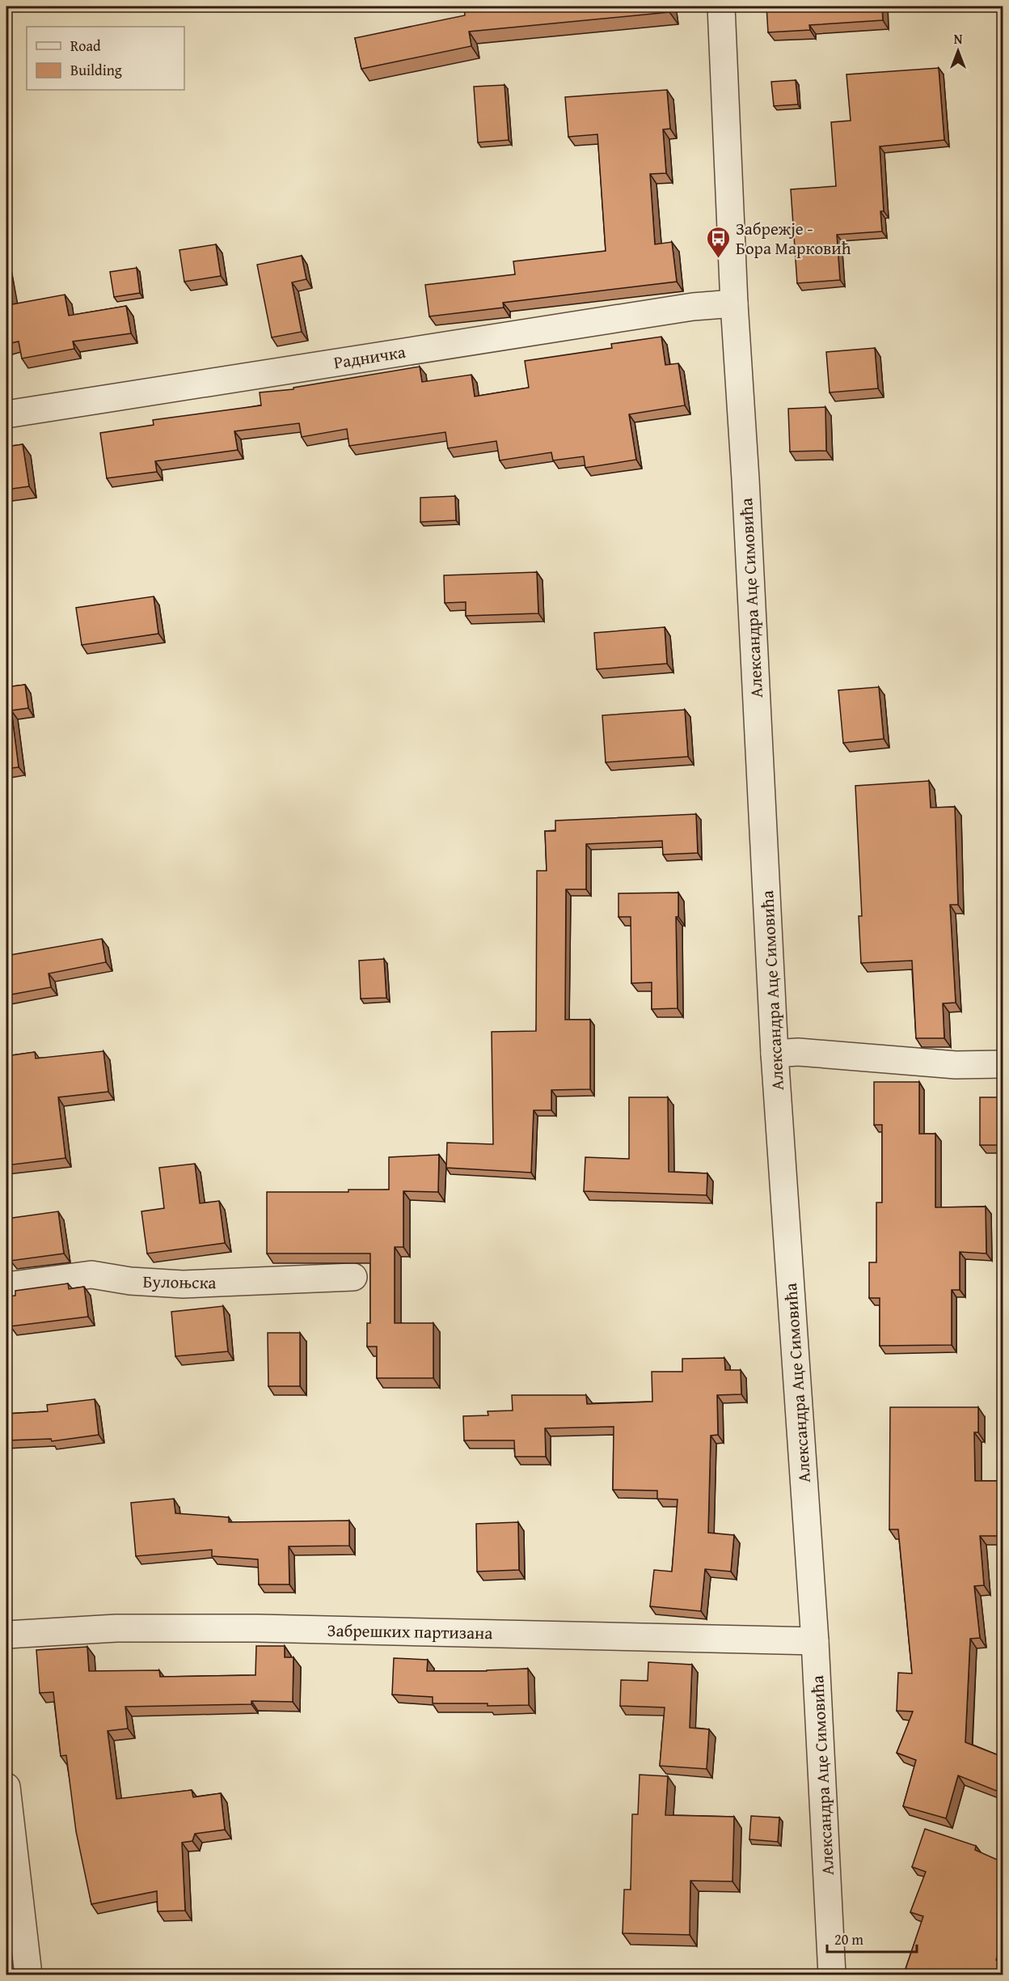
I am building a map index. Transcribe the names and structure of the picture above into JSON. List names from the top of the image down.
{
  "streets": {
    "street": [
      "Радничка",
      "Александра Аце Симовића",
      "Булоњска",
      "Забрешких партизана"
    ]
  },
  "crossings": [
    ["Радничка", "Александра Аце Симовића"],
    ["Александра Аце Симовића", "Забрешких партизана"]
  ],
  "places": {
    "bus stop": ["Забрежје - Бора Марковић"]
  },
  "legend": ["Road", "Building"],
  "scale_bar": "20 m",
  "north": "top"
}
